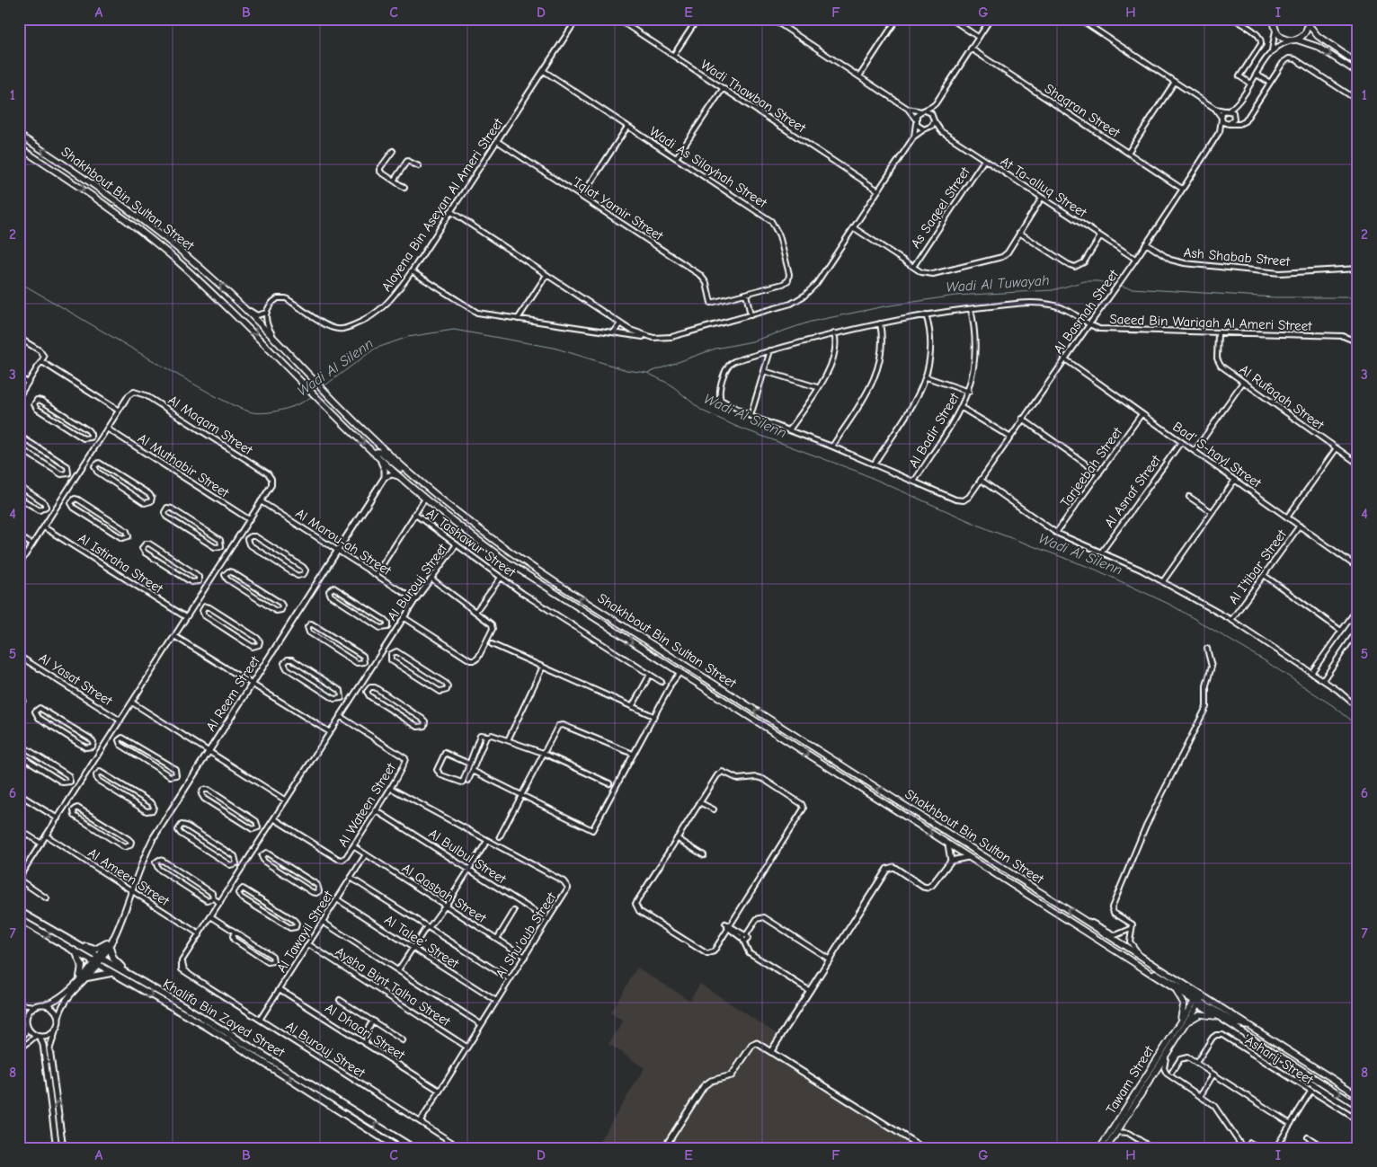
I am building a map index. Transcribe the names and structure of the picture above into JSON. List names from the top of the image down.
{
  "streets": {
    "highway": ["Khalifa Bin Zayed Street"],
    "main road": ["Shakhbout Bin Sultan Street", "Tawam Street"],
    "street": [
      "Wadi Thawban Street",
      "Shaqran Street",
      "Wadi As Silayhah Street",
      "At Ta-alluq Street",
      "Alayena Bin Aseyan Al Ameri Street",
      "As Saqeel Street",
      "'Iqlat Yamir Street",
      "Ash Shabab Street",
      "Al Basmah Street",
      "Saeed Bin Wariqah Al Ameri Street",
      "Al Rufaqah Street",
      "Al Maqam Street",
      "Al Badir Street",
      "Bad' S-hayl Street",
      "Al Muthabir Street",
      "Tarjeebah Street",
      "Al Asnaf Street",
      "Al Marou-ah Street",
      "Al Tashawur Street",
      "Al Istiraha Street",
      "Al I'tibar Street",
      "Al Burouj Street",
      "Al Yasat Street",
      "Al Reem Street",
      "Al Wateen Street",
      "Al Bulbul Street",
      "Al Ameen Street",
      "Al Qasbah Street",
      "Al Tawayil Street",
      "Al Shu'oub Street",
      "Al Talee' Street",
      "Aysha Bint Talha Street",
      "Al Dhaari Street",
      "'Asharij Street"
    ]
  },
  "crossings": [
    ["Shaqran Street", "Al Basmah Street"],
    ["Wadi As Silayhah Street", "Alayena Bin Aseyan Al Ameri Street"],
    ["Wadi As Silayhah Street", "'Iqlat Yamir Street"],
    ["At Ta-alluq Street", "As Saqeel Street"],
    ["At Ta-alluq Street", "Al Basmah Street"],
    ["Shakhbout Bin Sultan Street", "Tawam Street"],
    ["Alayena Bin Aseyan Al Ameri Street", "'Iqlat Yamir Street"],
    ["Ash Shabab Street", "Al Basmah Street"],
    ["Al Basmah Street", "Saeed Bin Wariqah Al Ameri Street"],
    ["Al Basmah Street", "Bad' S-hayl Street"],
    ["Saeed Bin Wariqah Al Ameri Street", "Al Rufaqah Street"],
    ["Saeed Bin Wariqah Al Ameri Street", "Al Badir Street"],
    ["Al Maqam Street", "Al Muthabir Street"],
    ["Al Maqam Street", "Al Marou-ah Street"],
    ["Al Maqam Street", "Al Istiraha Street"],
    ["Al Maqam Street", "Al Yasat Street"],
    ["Al Maqam Street", "Al Ameen Street"],
    ["Bad' S-hayl Street", "Tarjeebah Street"],
    ["Bad' S-hayl Street", "Al Asnaf Street"],
    ["Bad' S-hayl Street", "Al I'tibar Street"],
    ["Al Marou-ah Street", "Al Burouj Street"],
    ["Al Marou-ah Street", "Al Reem Street"],
    ["Al Tashawur Street", "Al Burouj Street"],
    ["Al Burouj Street", "Al Wateen Street"],
    ["Al Burouj Street", "Al Ameen Street"],
    ["Al Burouj Street", "Al Tawayil Street"],
    ["Al Burouj Street", "Al Shu'oub Street"],
    ["Al Reem Street", "Al Ameen Street"],
    ["Al Reem Street", "Khalifa Bin Zayed Street"],
    ["Al Wateen Street", "Al Bulbul Street"],
    ["Al Wateen Street", "Al Qasbah Street"],
    ["Al Wateen Street", "Al Shu'oub Street"],
    ["Al Bulbul Street", "Al Shu'oub Street"],
    ["Al Qasbah Street", "Al Tawayil Street"],
    ["Al Qasbah Street", "Al Shu'oub Street"],
    ["Al Tawayil Street", "Al Talee' Street"],
    ["Al Tawayil Street", "Aysha Bint Talha Street"],
    ["Al Tawayil Street", "Al Dhaari Street"],
    ["Al Shu'oub Street", "Al Talee' Street"],
    ["Al Shu'oub Street", "Aysha Bint Talha Street"],
    ["Al Shu'oub Street", "Al Dhaari Street"]
  ],
  "water": ["Wadi Al Tuwayah", "Wadi Al Silenn"],
  "grid": {
    "columns": [
      "A",
      "B",
      "C",
      "D",
      "E",
      "F",
      "G",
      "H",
      "I"
    ],
    "rows": [
      "1",
      "2",
      "3",
      "4",
      "5",
      "6",
      "7",
      "8"
    ]
  }
}
